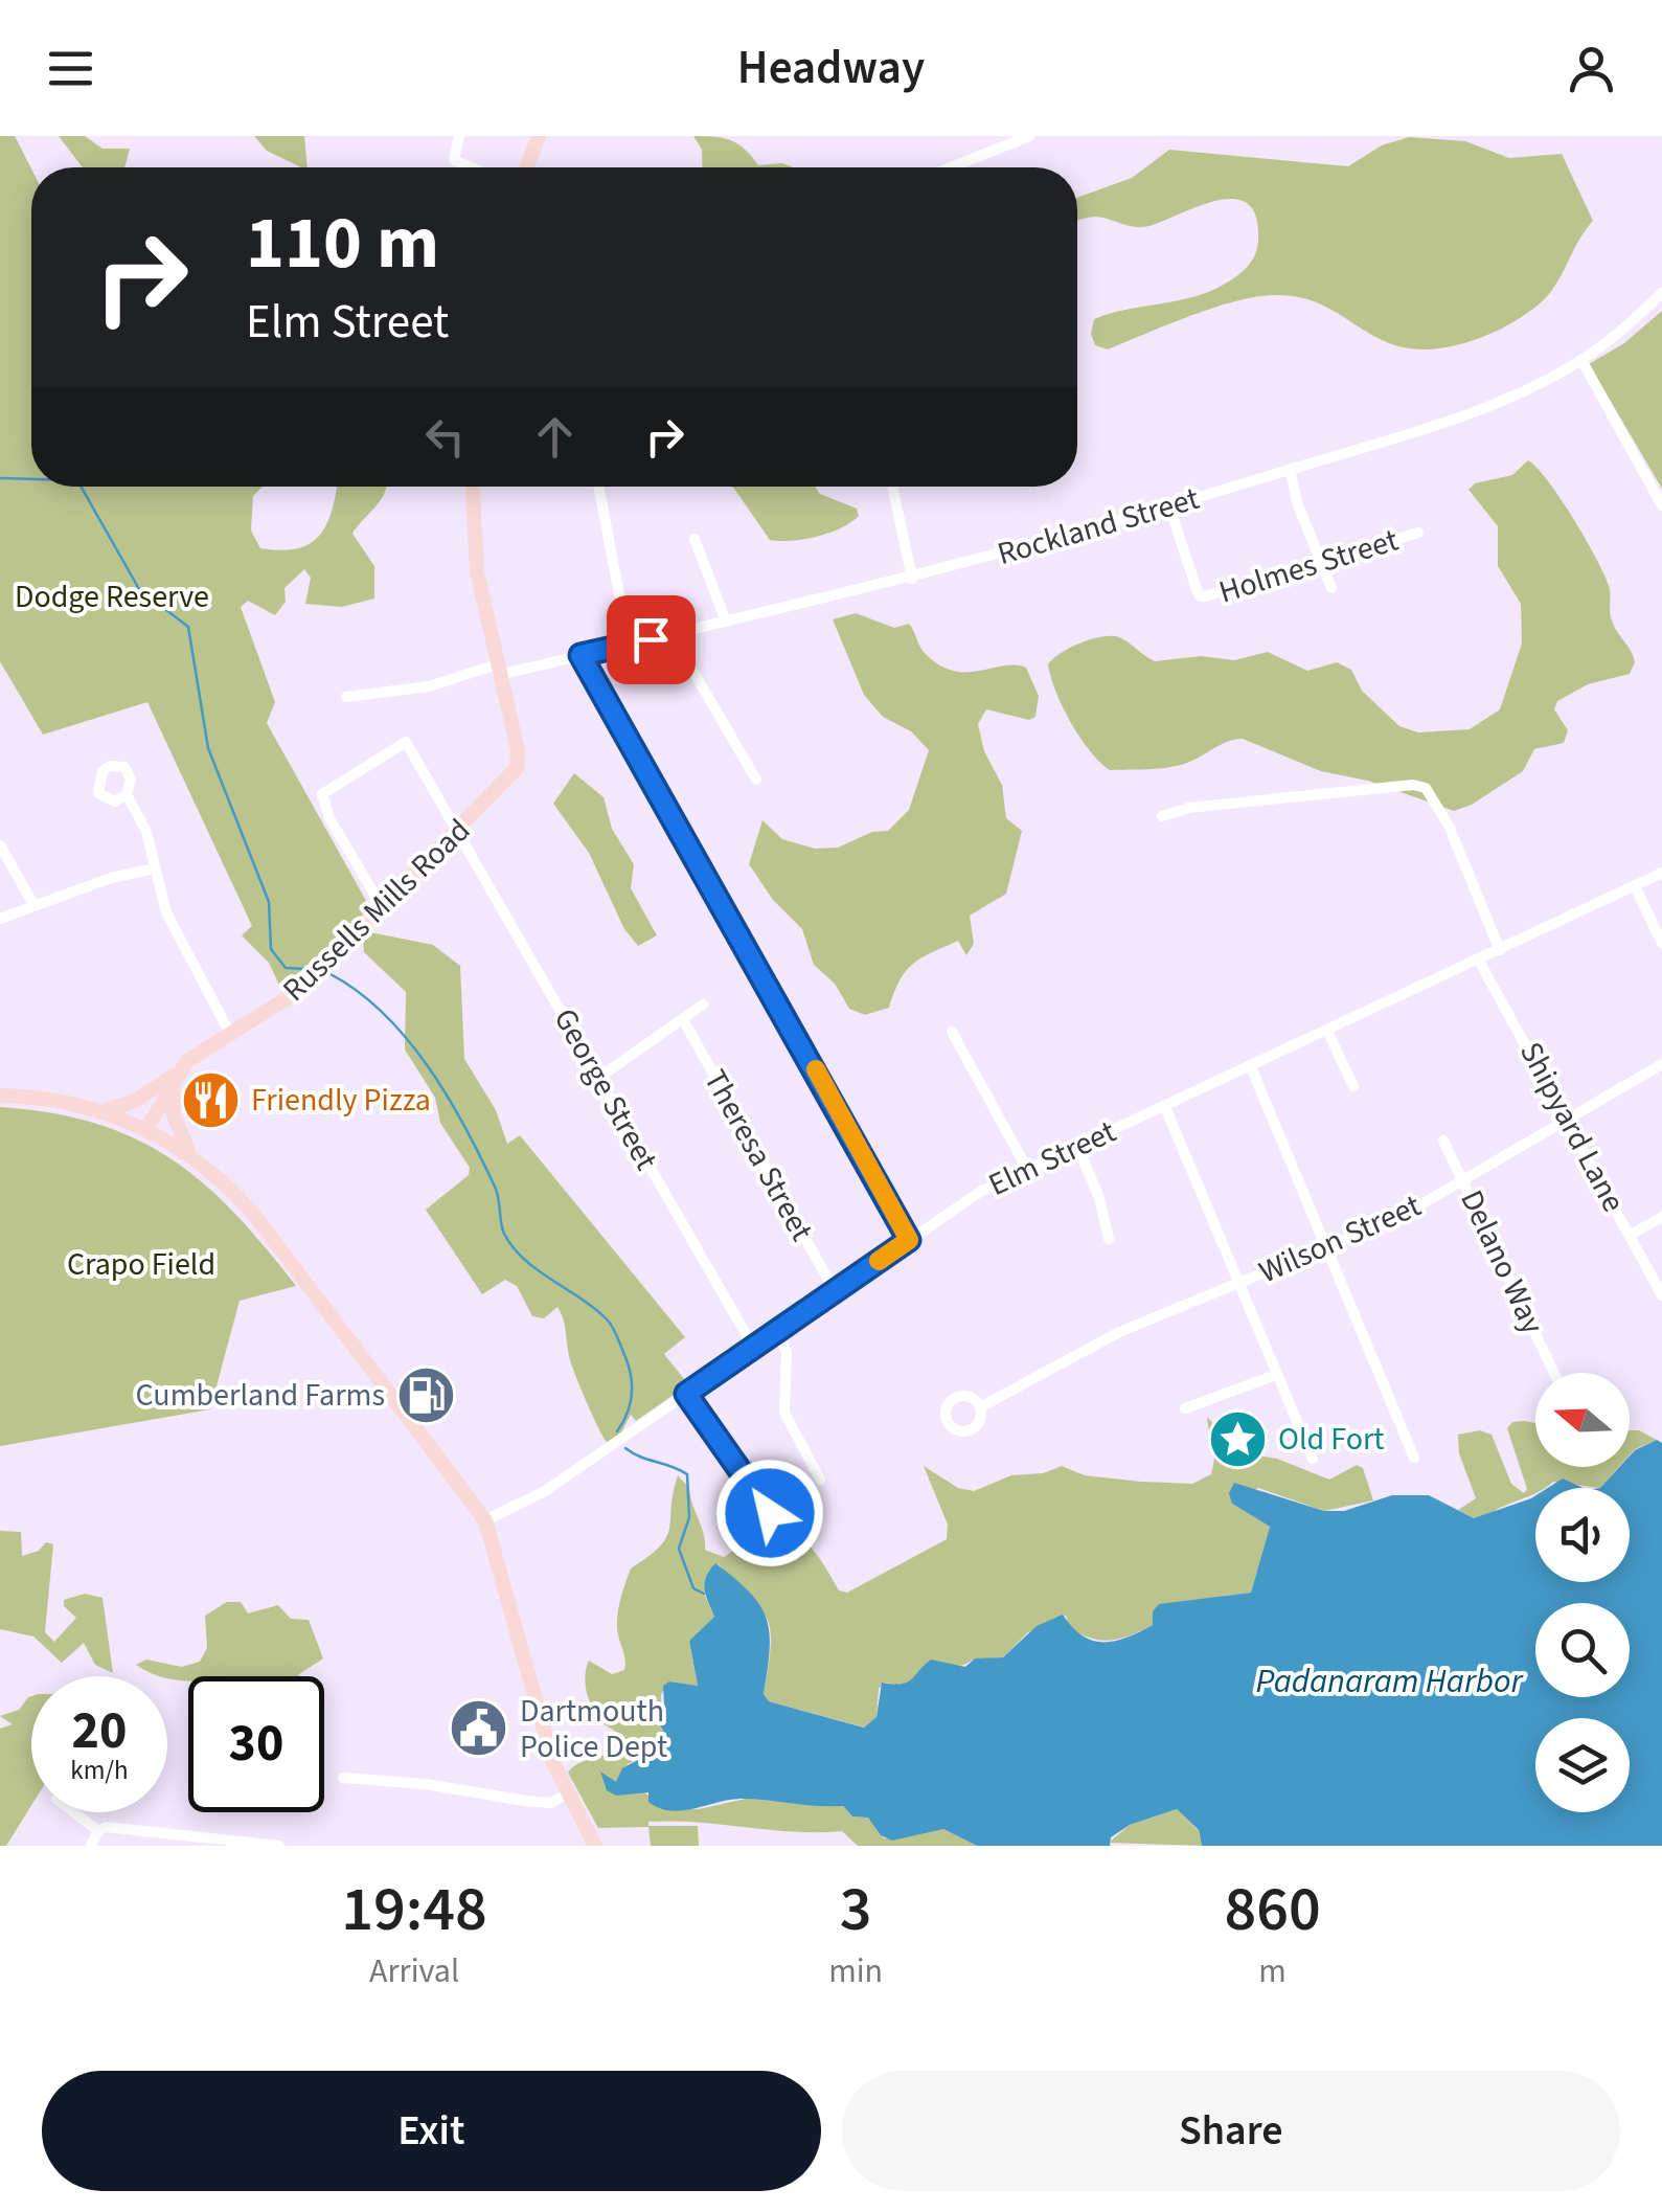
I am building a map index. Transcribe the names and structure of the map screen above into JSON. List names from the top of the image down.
{
  "streets": {
    "main road": ["Russells Mills Road"],
    "street": [
      "Rockland Street",
      "Holmes Street",
      "George Street",
      "Shipyard Lane",
      "Theresa Street",
      "Elm Street",
      "Wilson Street",
      "Delano Way"
    ]
  },
  "crossings": [
    ["Rockland Street", "Holmes Street"],
    ["Rockland Street", "Russells Mills Road"],
    ["Russells Mills Road", "George Street"],
    ["George Street", "Elm Street"],
    ["Shipyard Lane", "Elm Street"],
    ["Shipyard Lane", "Wilson Street"],
    ["Theresa Street", "Elm Street"],
    ["Wilson Street", "Delano Way"]
  ],
  "water": ["Padanaram Harbor"],
  "parks": ["Dodge Reserve", "Crapo Field"],
  "places": {
    "restaurant": ["Friendly Pizza"],
    "fuel station": ["Cumberland Farms"],
    "place": ["Old Fort"],
    "public building": ["Dartmouth Police Dept"]
  },
  "north": "left",
  "page": {
    "header": "Headway",
    "turn": ["110 m", "Elm Street"],
    "speed": "20 km/h",
    "limit": "30",
    "eta": [
      "19:48",
      "Arrival",
      "3",
      "min",
      "860",
      "m"
    ],
    "buttons": ["Exit", "Share"]
  }
}
